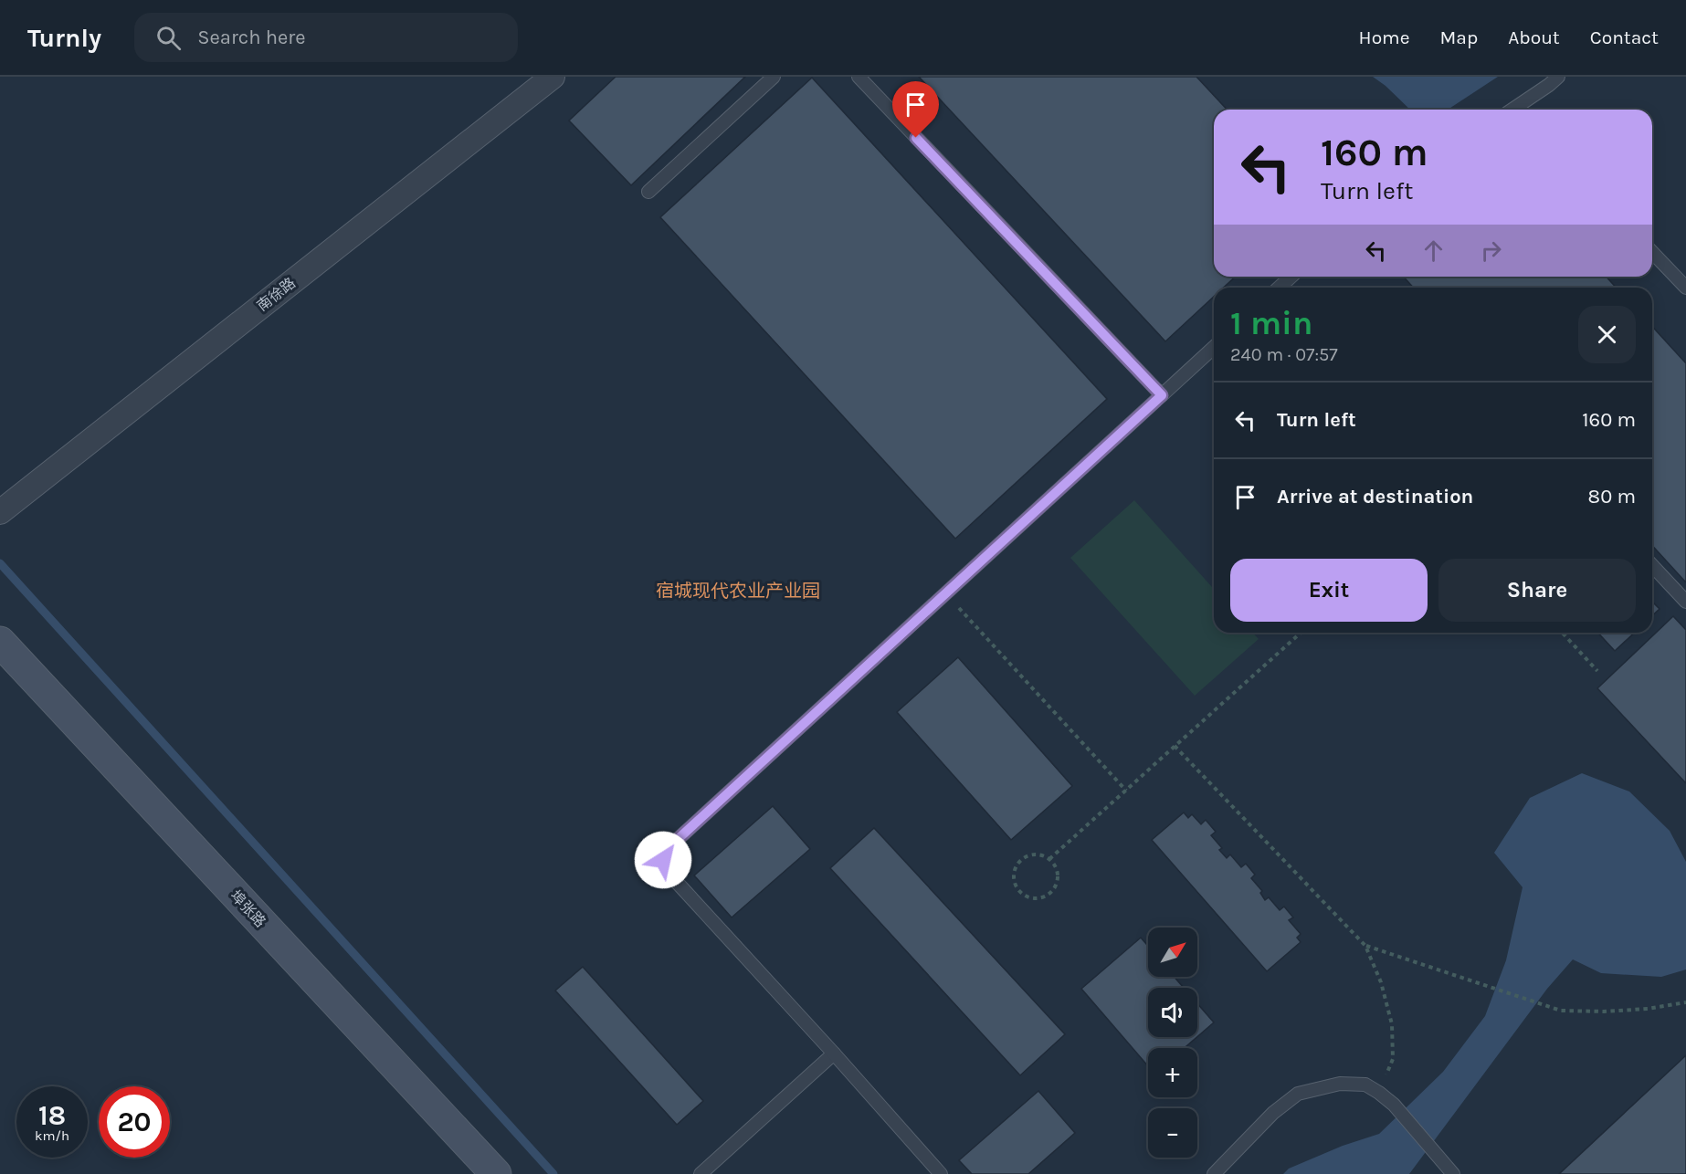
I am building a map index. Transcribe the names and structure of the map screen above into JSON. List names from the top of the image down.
{
  "streets": {
    "main road": ["埠张路"],
    "street": ["南徐路"]
  },
  "districts": ["宿城现代农业产业园"],
  "north": "top right",
  "page": {
    "header": "Turnly",
    "search": "Search here",
    "nav": [
      "Home",
      "Map",
      "About",
      "Contact"
    ],
    "turn": ["160 m", "Turn left"],
    "heading": ["1 min", "240 m · 07:57"],
    "list": [
      {
        "name": "Turn left",
        "value": "160 m"
      },
      {
        "name": "Arrive at destination",
        "value": "80 m"
      }
    ],
    "buttons": ["Exit", "Share"],
    "map_buttons": ["+", "−"],
    "speed": "18 km/h",
    "limit": "20"
  }
}
